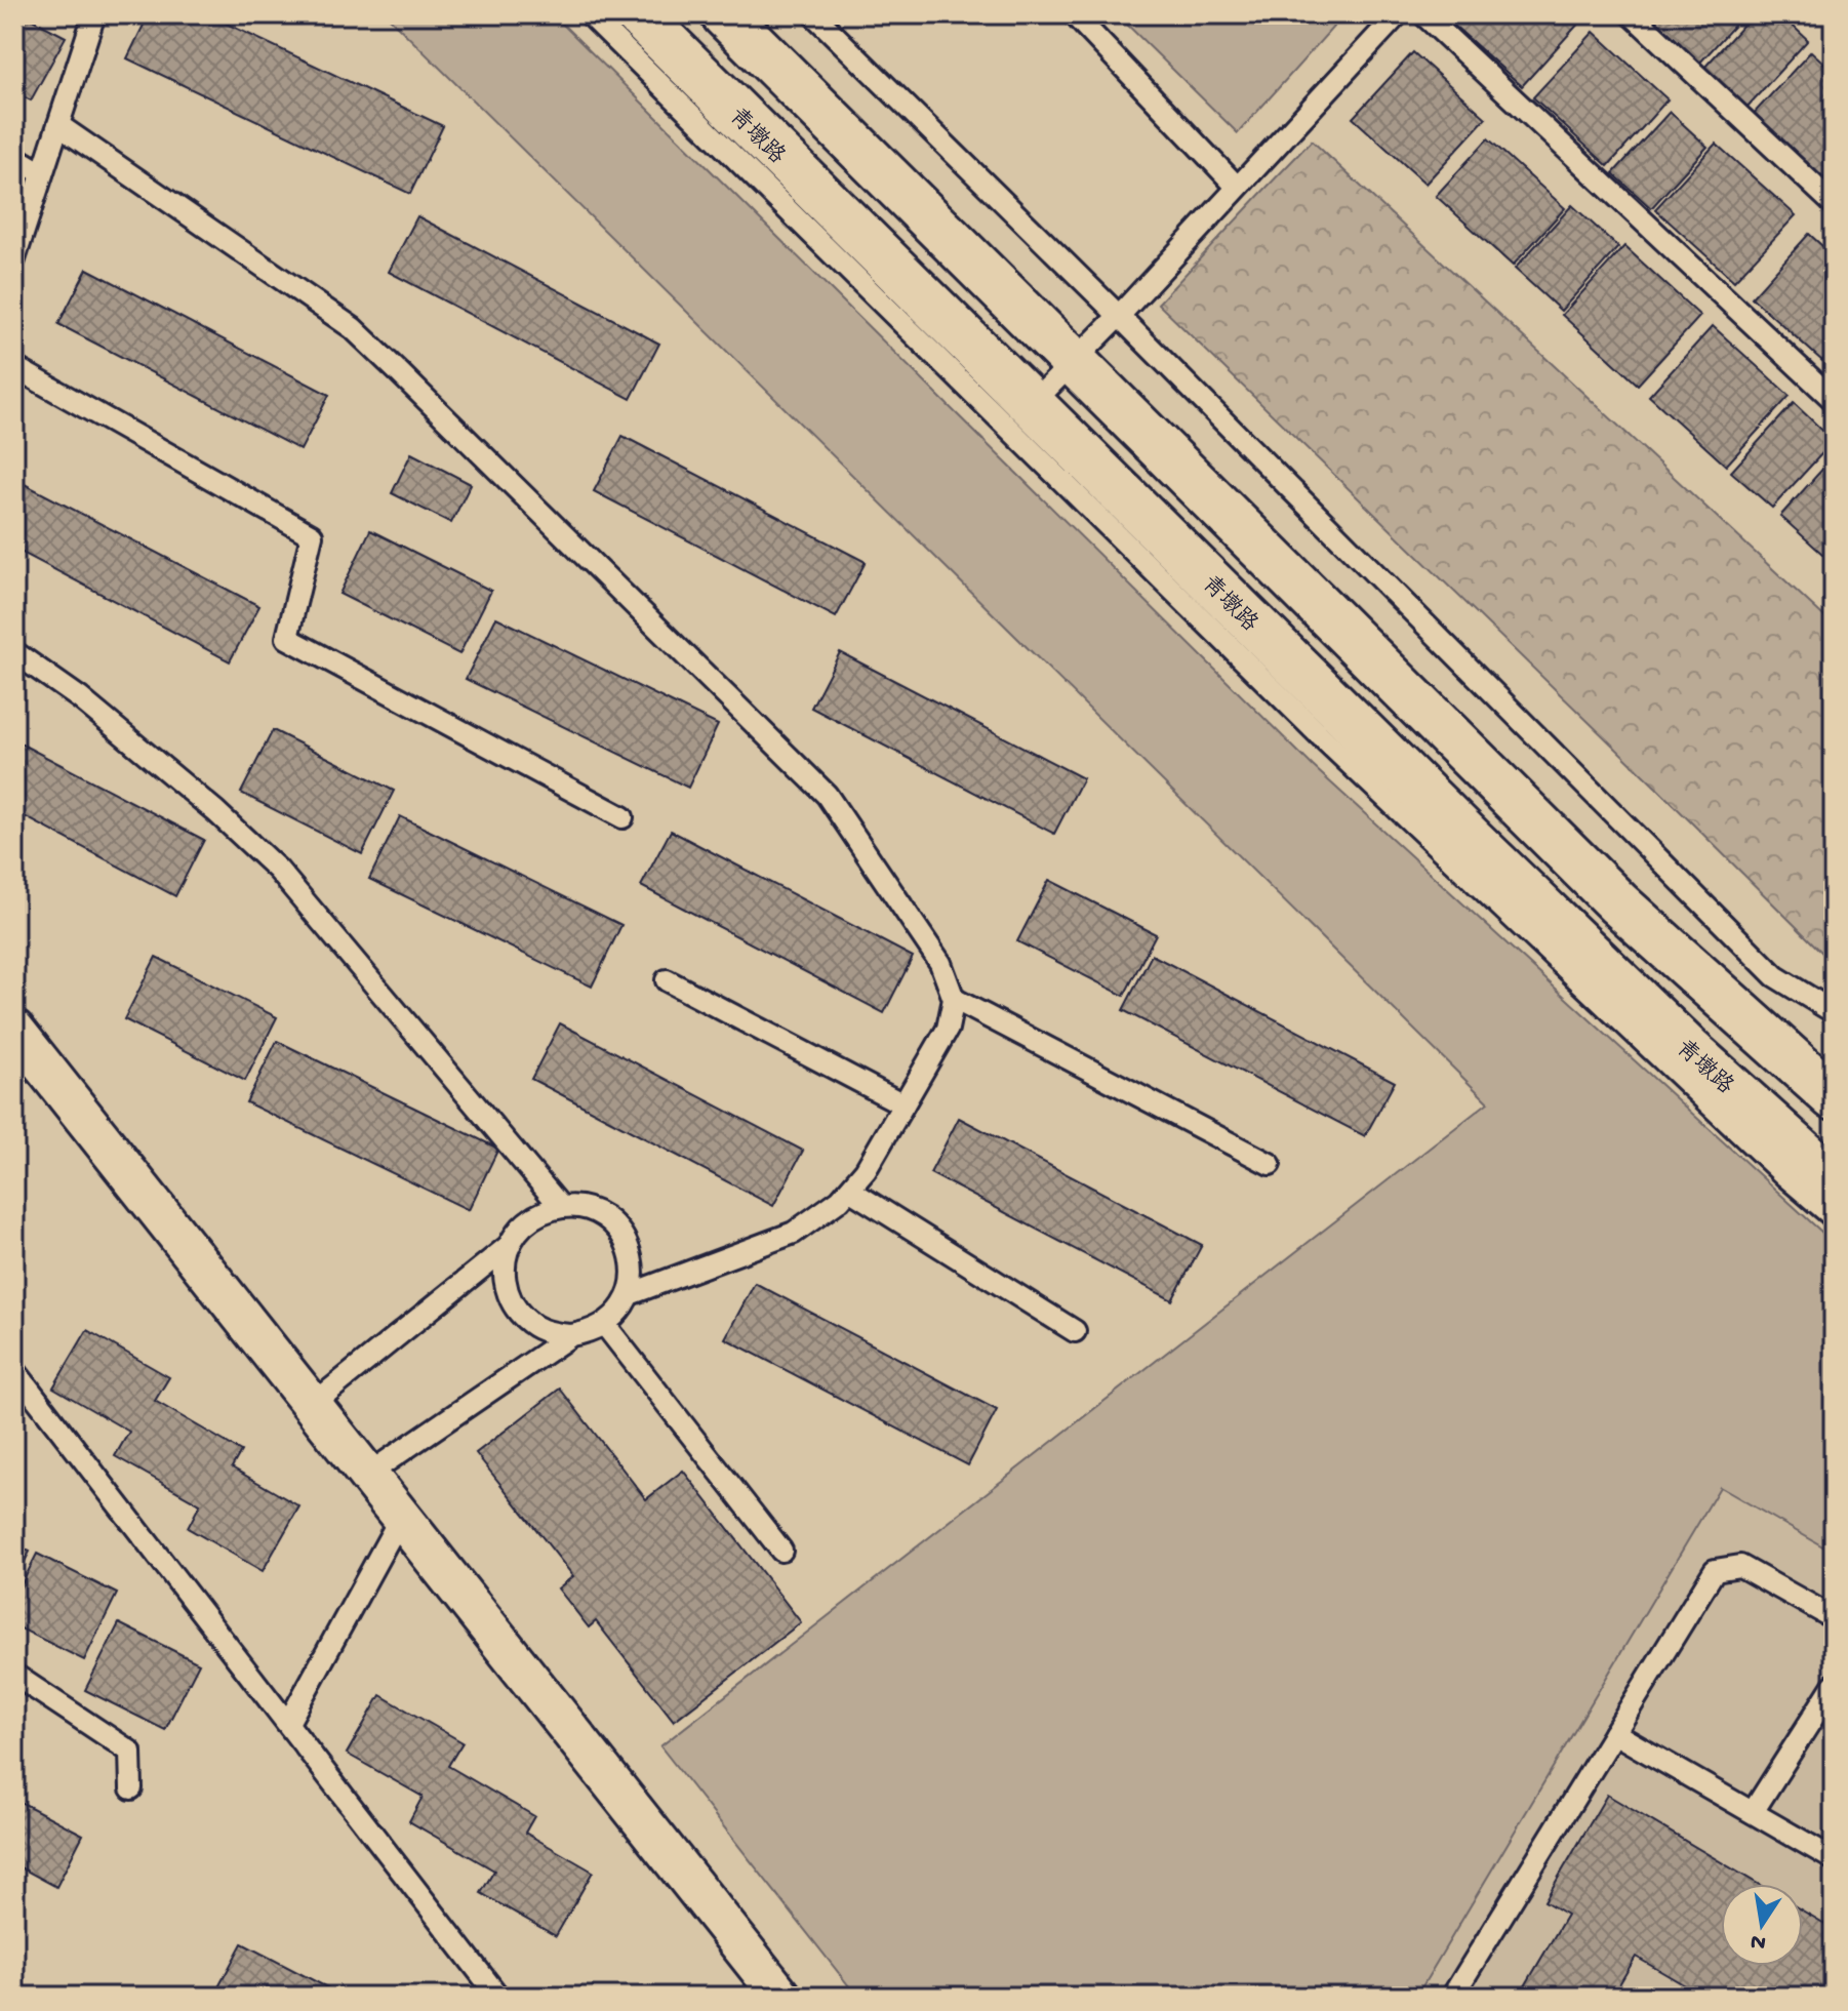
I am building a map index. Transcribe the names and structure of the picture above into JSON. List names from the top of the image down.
{
  "streets": {
    "main road": ["青墩路"]
  },
  "north": "bottom"
}
